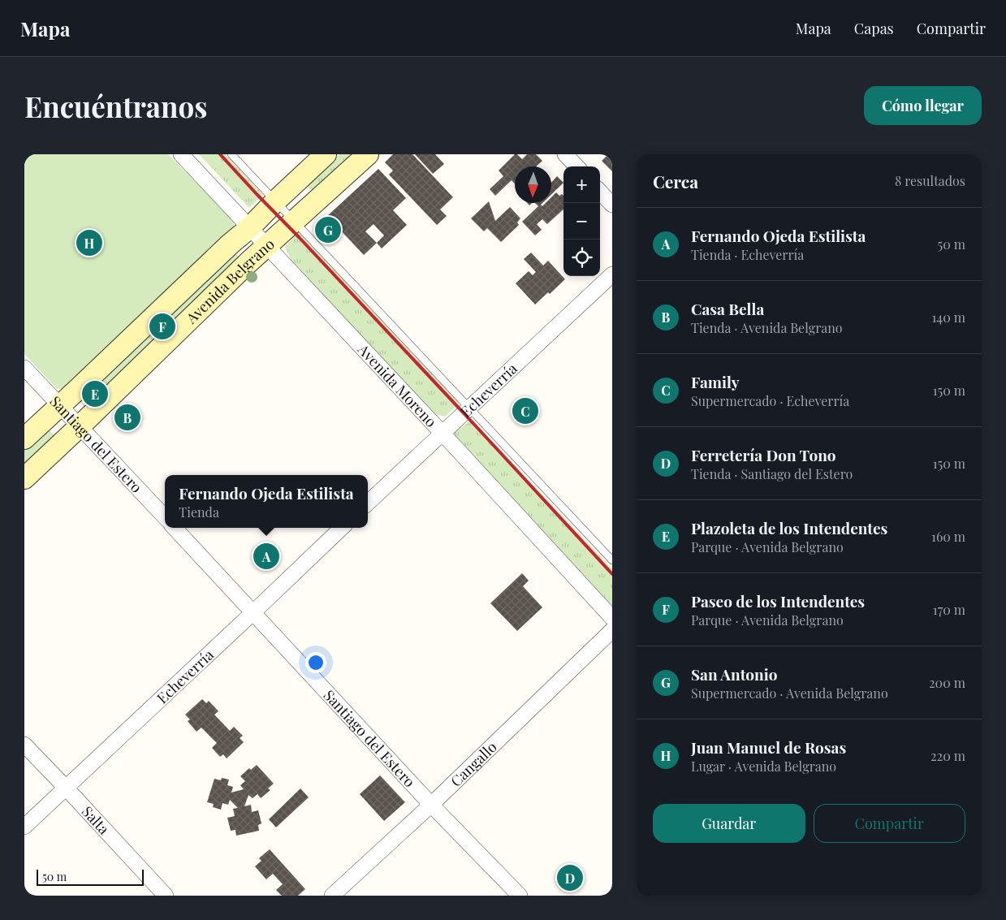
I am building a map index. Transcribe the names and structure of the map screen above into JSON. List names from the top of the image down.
{
  "streets": {
    "main road": ["Avenida Belgrano"],
    "street": [
      "Avenida Moreno",
      "Echeverría",
      "Santiago del Estero",
      "Cangallo",
      "Salta"
    ]
  },
  "crossings": [
    ["Avenida Belgrano", "Avenida Moreno"],
    ["Avenida Belgrano", "Santiago del Estero"],
    ["Avenida Moreno", "Echeverría"],
    ["Echeverría", "Santiago del Estero"],
    ["Echeverría", "Salta"],
    ["Santiago del Estero", "Cangallo"]
  ],
  "scale_bar": "50 m",
  "north": "bottom",
  "page": {
    "header": "Mapa",
    "nav": ["Mapa", "Capas", "Compartir"],
    "buttons": [
      "Cómo llegar",
      ["Guardar", "Compartir"]
    ],
    "title": "Encuéntranos",
    "heading": ["Cerca", "8 resultados"],
    "map_buttons": ["+", "−"],
    "list": [
      {
        "mark": "A",
        "name": "Fernando Ojeda Estilista",
        "note": "Tienda · Echeverría",
        "value": "50 m"
      },
      {
        "mark": "B",
        "name": "Casa Bella",
        "note": "Tienda · Avenida Belgrano",
        "value": "140 m"
      },
      {
        "mark": "C",
        "name": "Family",
        "note": "Supermercado · Echeverría",
        "value": "150 m"
      },
      {
        "mark": "D",
        "name": "Ferretería Don Tono",
        "note": "Tienda · Santiago del Estero",
        "value": "150 m"
      },
      {
        "mark": "E",
        "name": "Plazoleta de los Intendentes",
        "note": "Parque · Avenida Belgrano",
        "value": "160 m"
      },
      {
        "mark": "F",
        "name": "Paseo de los Intendentes",
        "note": "Parque · Avenida Belgrano",
        "value": "170 m"
      },
      {
        "mark": "G",
        "name": "San Antonio",
        "note": "Supermercado · Avenida Belgrano",
        "value": "200 m"
      },
      {
        "mark": "H",
        "name": "Juan Manuel de Rosas",
        "note": "Lugar · Avenida Belgrano",
        "value": "220 m"
      }
    ],
    "pins": [
      "G",
      "H",
      "F",
      "E",
      "C",
      "B",
      "A",
      "D"
    ],
    "popup": ["Fernando Ojeda Estilista", "Tienda"],
    "scale": "50 m"
  }
}
